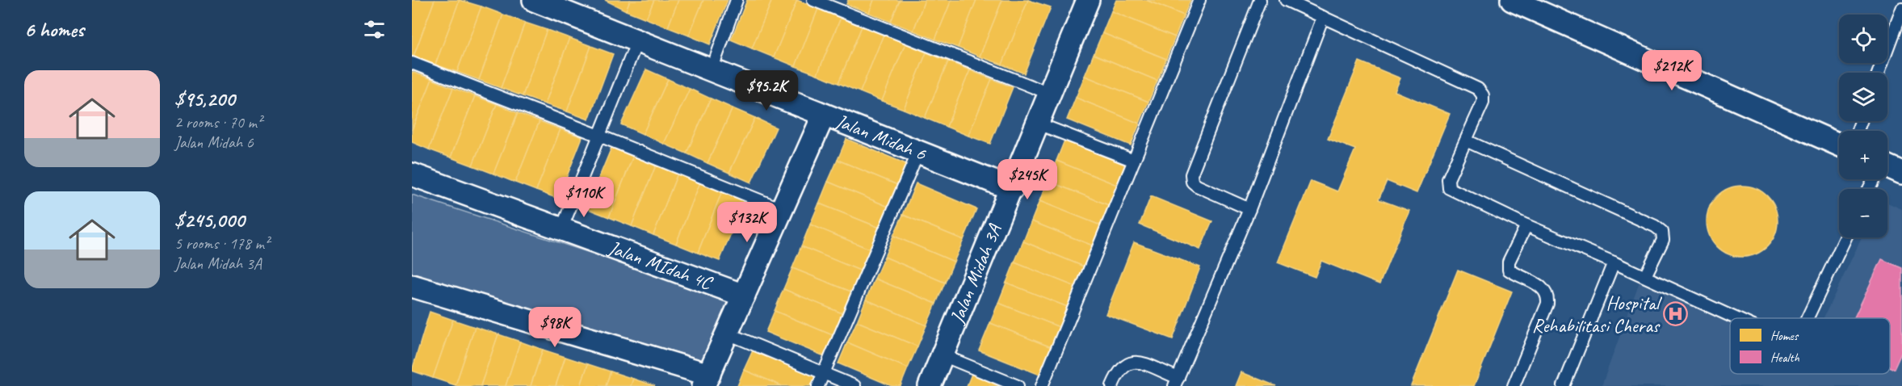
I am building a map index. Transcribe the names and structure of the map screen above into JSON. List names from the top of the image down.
{
  "streets": {
    "street": ["Jalan Midah 6", "Jalan MIdah 4C", "Jalan Midah 3A"]
  },
  "crossings": [
    ["Jalan Midah 6", "Jalan Midah 3A"]
  ],
  "places": {
    "hospital": ["Hospital Rehabilitasi Cheras"]
  },
  "legend": ["Homes", "Health"],
  "page": {
    "heading": "6 homes",
    "map_buttons": ["+", "−"],
    "price": [
      "$212K",
      "$95.2K",
      "$245K",
      "$110K",
      "$132K",
      "$98K"
    ],
    "list": [
      {
        "name": "$95,200",
        "note": "2 rooms · 70 m² · Jalan Midah 6"
      },
      {
        "name": "$245,000",
        "note": "5 rooms · 178 m² · Jalan Midah 3A"
      }
    ]
  }
}
